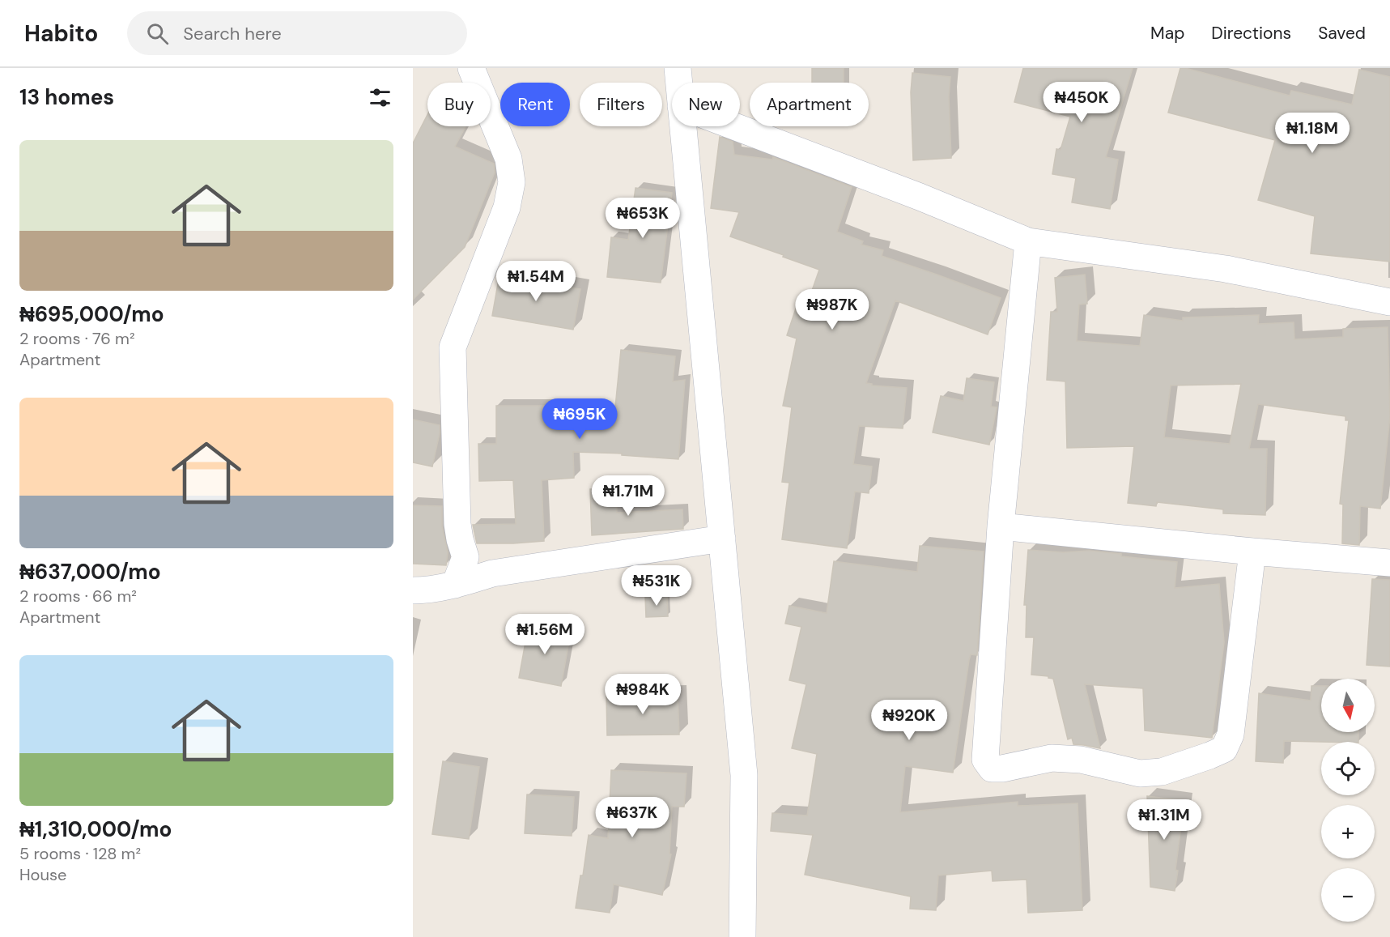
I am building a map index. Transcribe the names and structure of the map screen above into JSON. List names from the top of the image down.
{
  "north": "bottom",
  "page": {
    "header": "Habito",
    "search": "Search here",
    "nav": ["Map", "Directions", "Saved"],
    "heading": "13 homes",
    "price": [
      "₦450K",
      "₦1.18M",
      "₦653K",
      "₦1.54M",
      "₦987K",
      "₦695K",
      "₦1.71M",
      "₦531K",
      "₦1.56M",
      "₦984K",
      "₦920K",
      "₦637K",
      "₦1.31M"
    ],
    "chip": [
      "Buy",
      "Rent",
      "Filters",
      "New",
      "Apartment"
    ],
    "list": [
      {
        "name": "₦695,000/mo",
        "note": "2 rooms · 76 m² · Apartment"
      },
      {
        "name": "₦637,000/mo",
        "note": "2 rooms · 66 m² · Apartment"
      },
      {
        "name": "₦1,310,000/mo",
        "note": "5 rooms · 128 m² · House"
      }
    ],
    "map_buttons": ["+", "−"]
  }
}
